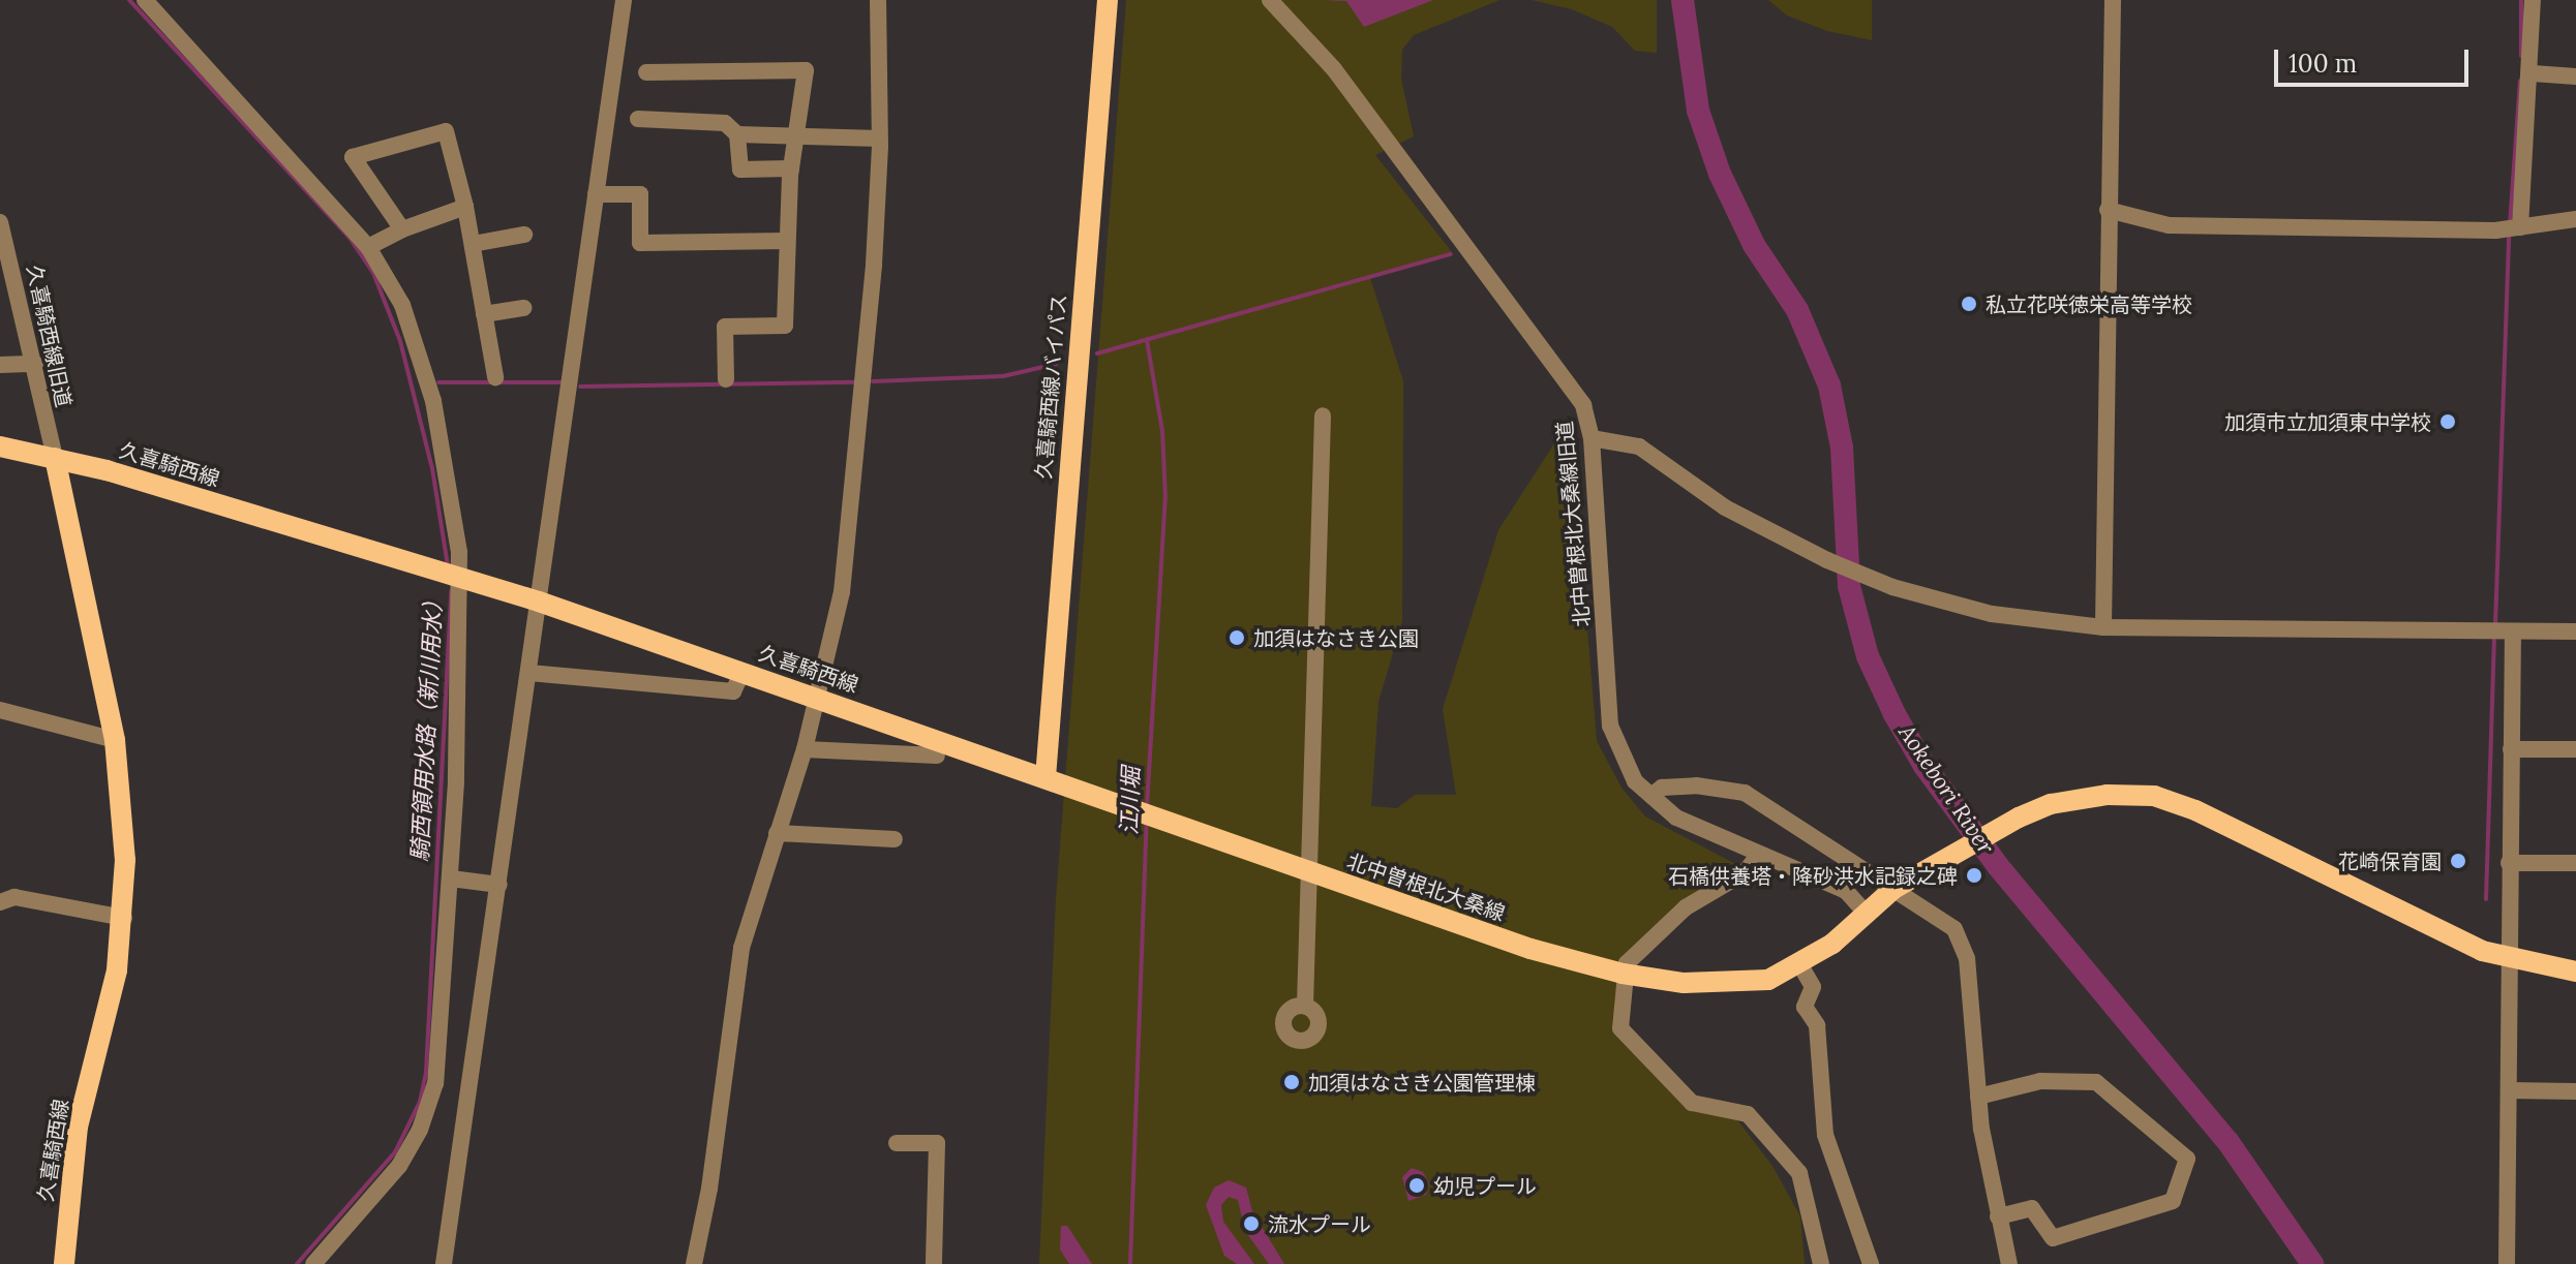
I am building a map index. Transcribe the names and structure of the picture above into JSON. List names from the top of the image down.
{
  "streets": {
    "main road": ["久喜騎西線バイパス", "久喜騎西線", "北中曽根北大桑線"],
    "street": ["久喜騎西線旧道", "北中曽根北大桑線旧道"]
  },
  "crossings": [
    ["久喜騎西線旧道", "久喜騎西線"],
    ["久喜騎西線バイパス", "久喜騎西線"],
    ["久喜騎西線バイパス", "北中曽根北大桑線"],
    ["久喜騎西線", "北中曽根北大桑線"],
    ["北中曽根北大桑線旧道", "北中曽根北大桑線"]
  ],
  "water": ["騎西領用水路（新川用水）", "Aokebori River", "江川堀"],
  "places": [
    "私立花咲徳栄高等学校",
    "加須市立加須東中学校",
    "加須はなさき公園",
    "花崎保育園",
    "石橋供養塔・降砂洪水記録之碑",
    "加須はなさき公園管理棟",
    "幼児プール",
    "流水プール"
  ],
  "scale_bar": "100 m"
}
